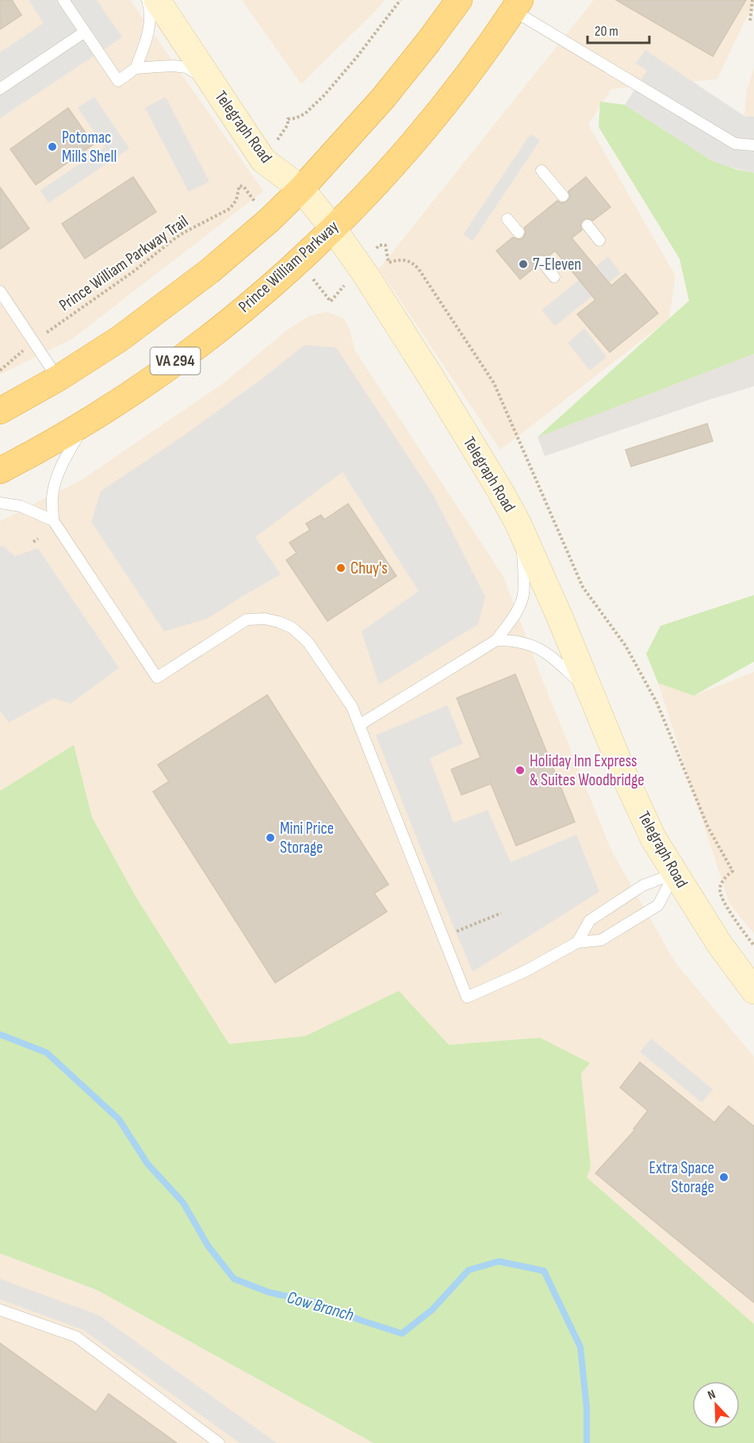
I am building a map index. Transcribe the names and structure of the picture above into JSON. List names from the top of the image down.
{
  "streets": {
    "highway": ["Prince William Parkway", "VA 294"],
    "main road": ["Telegraph Road"],
    "path": ["Prince William Parkway Trail"]
  },
  "crossings": [
    ["Telegraph Road", "Prince William Parkway"]
  ],
  "water": ["Cow Branch"],
  "places": [
    "Potomac Mills Shell",
    "7-Eleven",
    "Chuy's",
    "Holiday Inn Express & Suites Woodbridge",
    "Mini Price Storage",
    "Extra Space Storage"
  ],
  "scale_bar": "20 m",
  "north": "top left"
}
